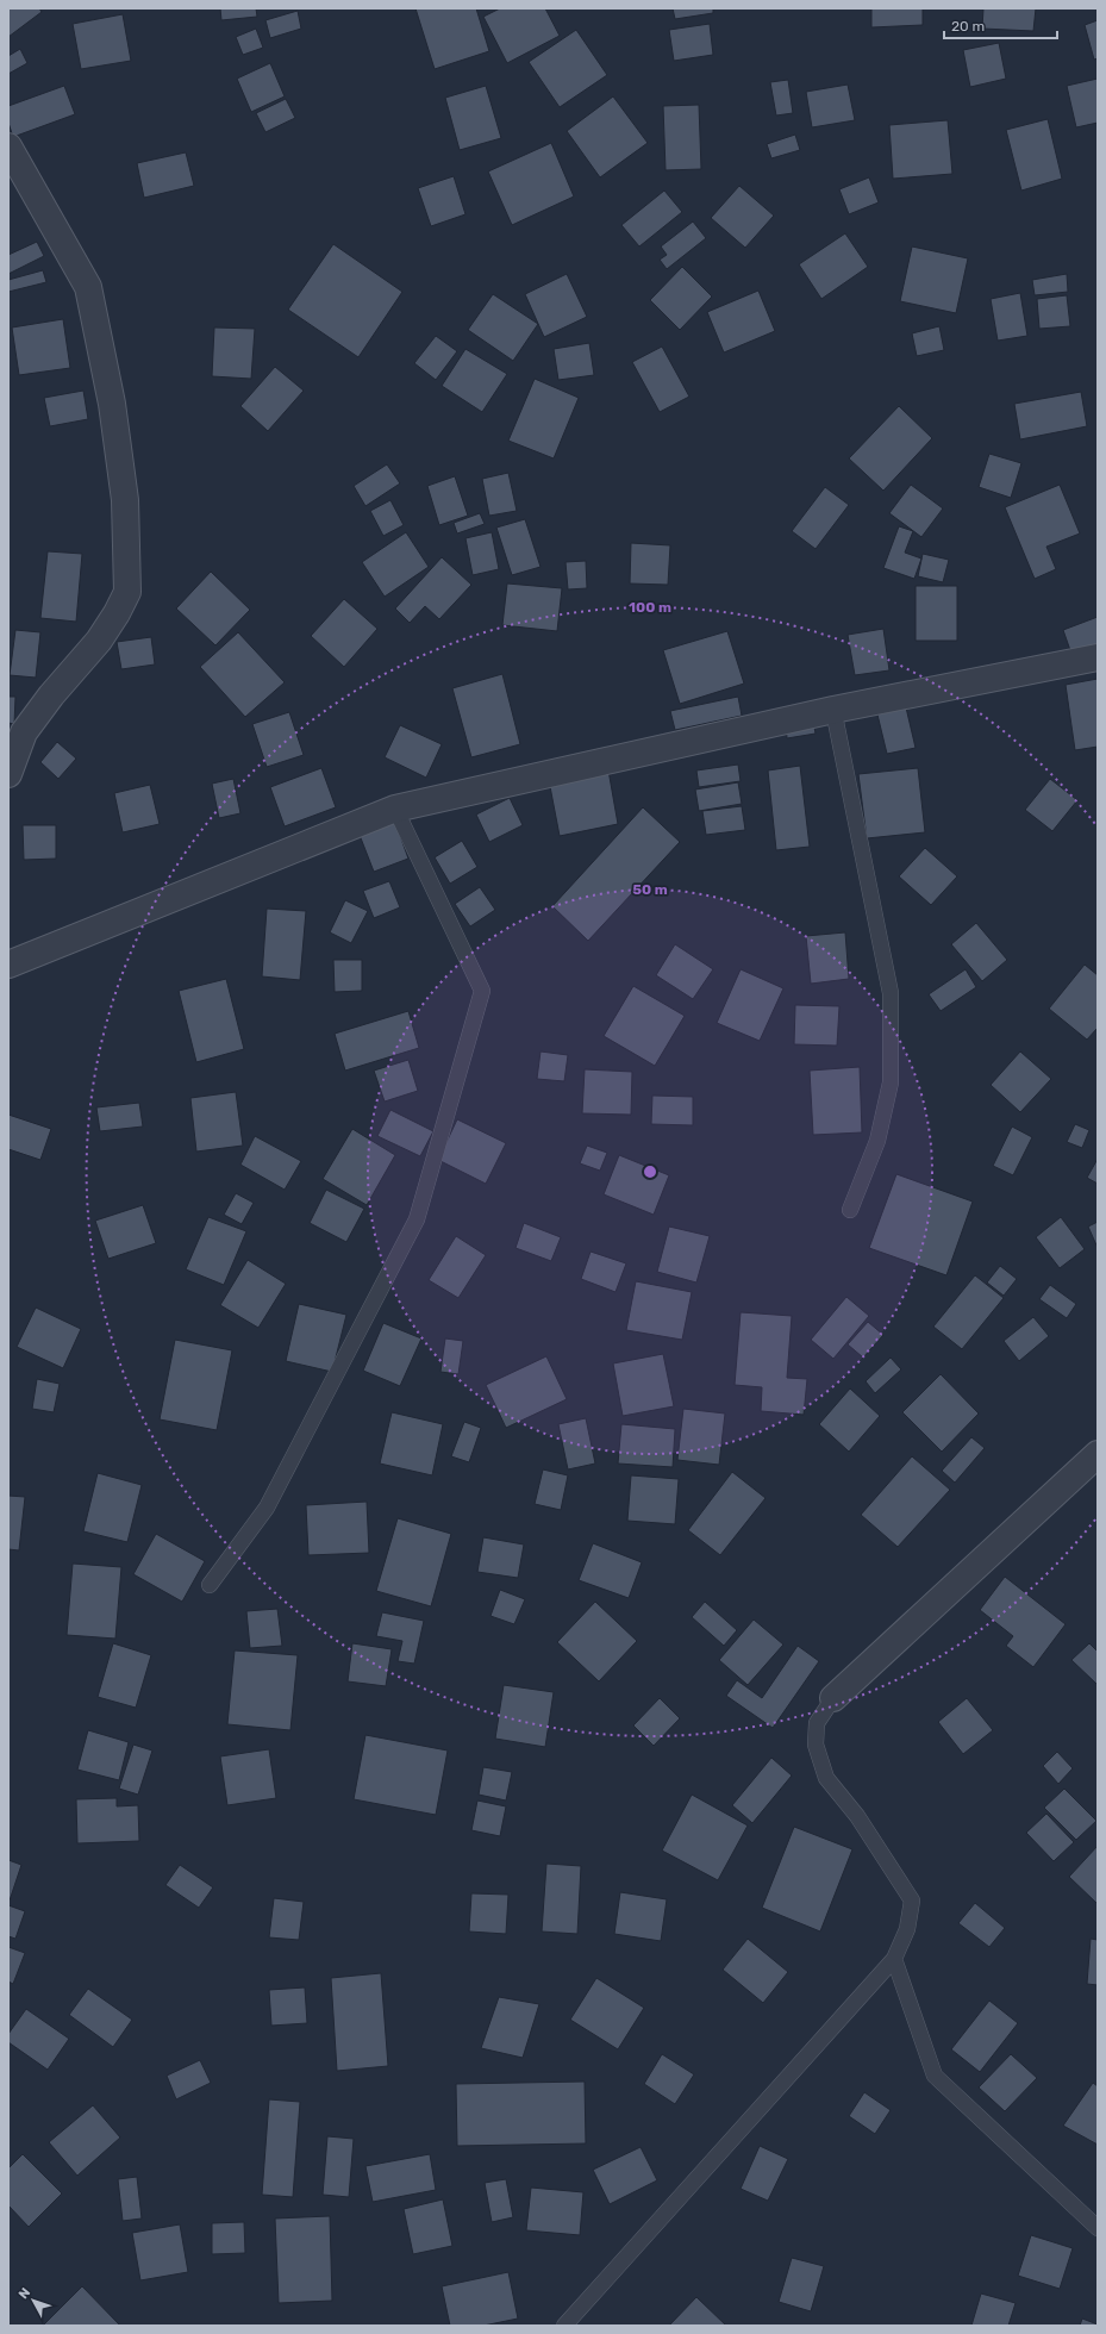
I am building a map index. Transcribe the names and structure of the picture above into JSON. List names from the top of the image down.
{
  "scale_bar": "20 m",
  "north": "top left",
  "rings": ["100 m", "50 m"]
}
